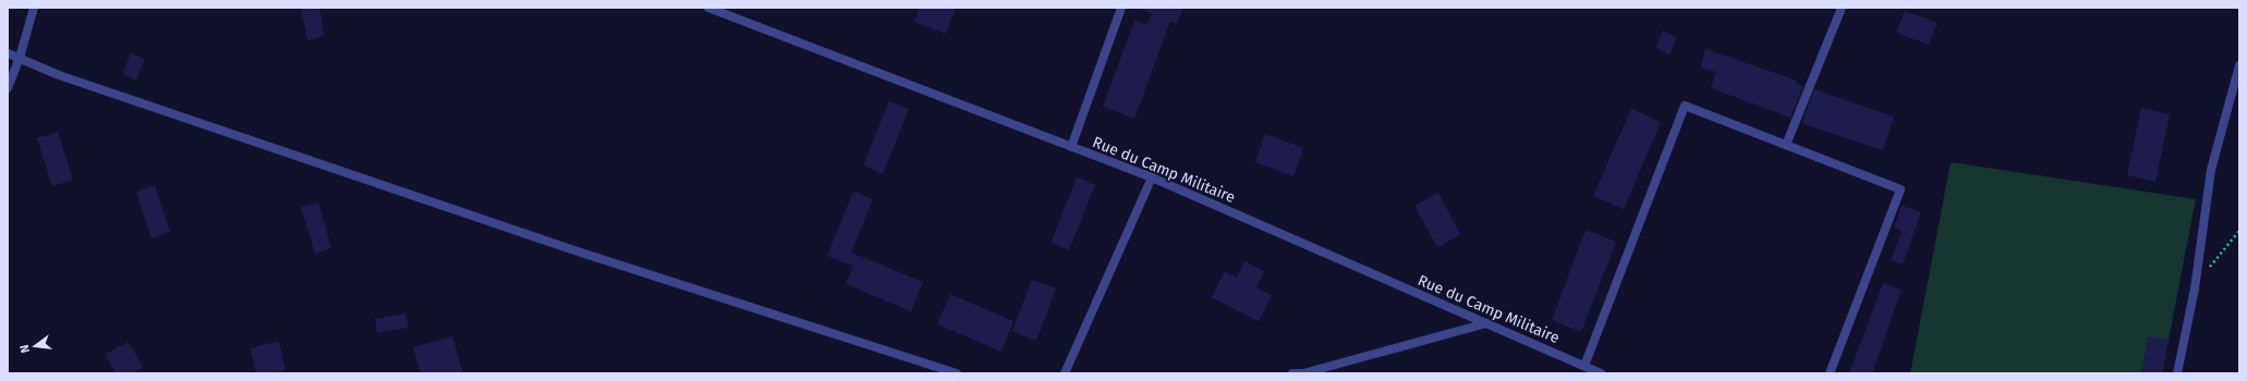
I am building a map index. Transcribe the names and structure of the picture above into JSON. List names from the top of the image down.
{
  "streets": {
    "street": ["Rue du Camp Militaire"]
  },
  "north": "left"
}
